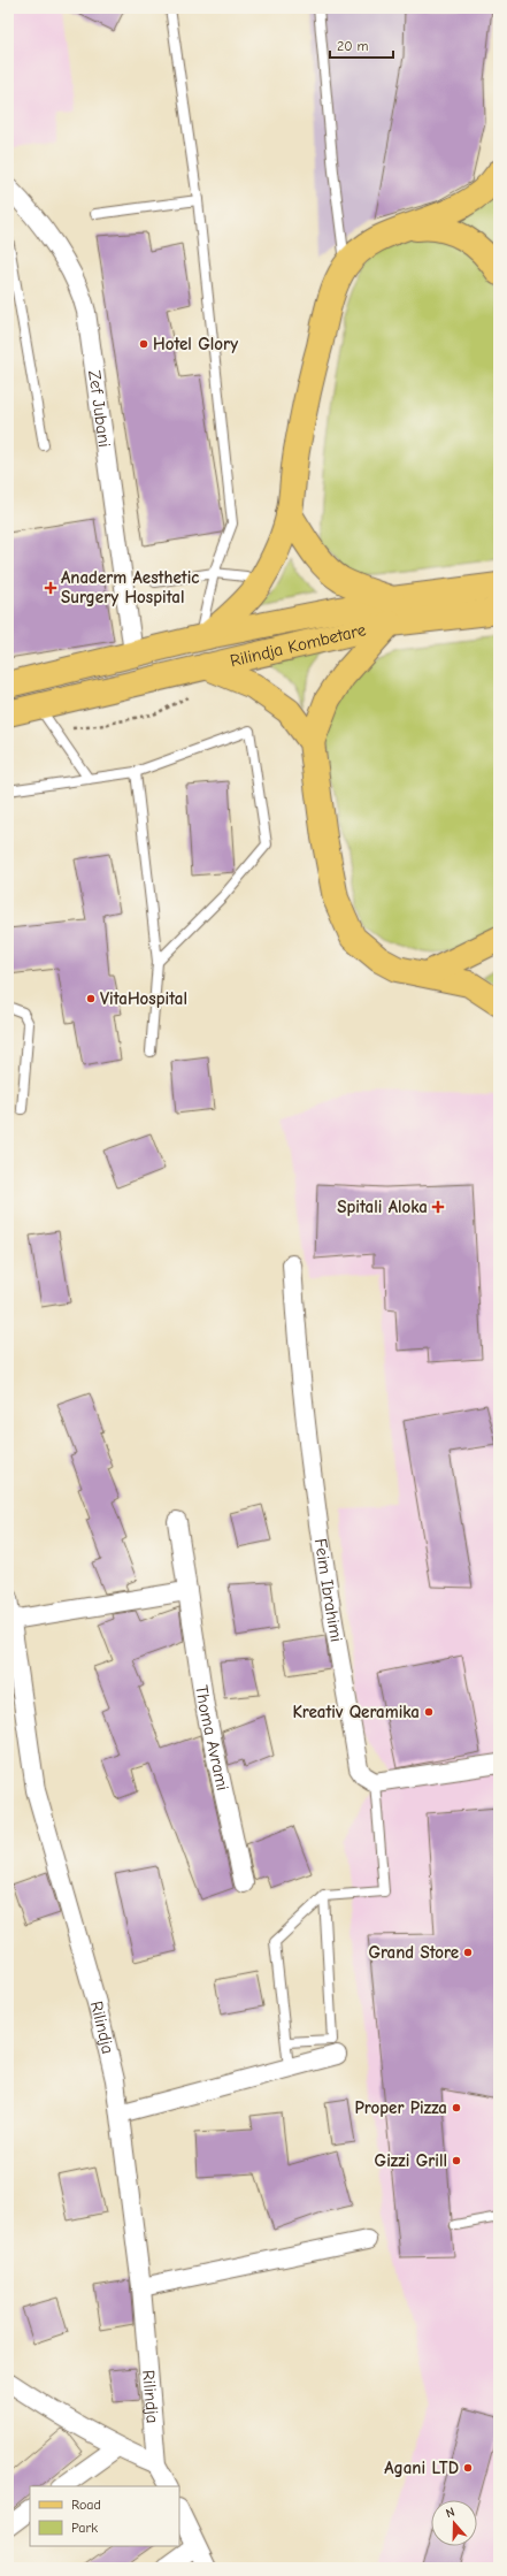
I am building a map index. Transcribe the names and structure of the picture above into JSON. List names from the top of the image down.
{
  "streets": {
    "main road": ["Rilindja Kombetare"],
    "street": [
      "Zef Jubani",
      "Feim Ibrahimi",
      "Thoma Avrami",
      "Rilindja"
    ]
  },
  "places": {
    "other": [
      "Hotel Glory",
      "VitaHospital",
      "Kreativ Qeramika",
      "Grand Store",
      "Proper Pizza",
      "Gizzi Grill",
      "Agani LTD"
    ],
    "health": ["Anaderm Aesthetic Surgery Hospital", "Spitali Aloka"]
  },
  "legend": ["Road", "Park"],
  "scale_bar": "20 m",
  "north": "top"
}
